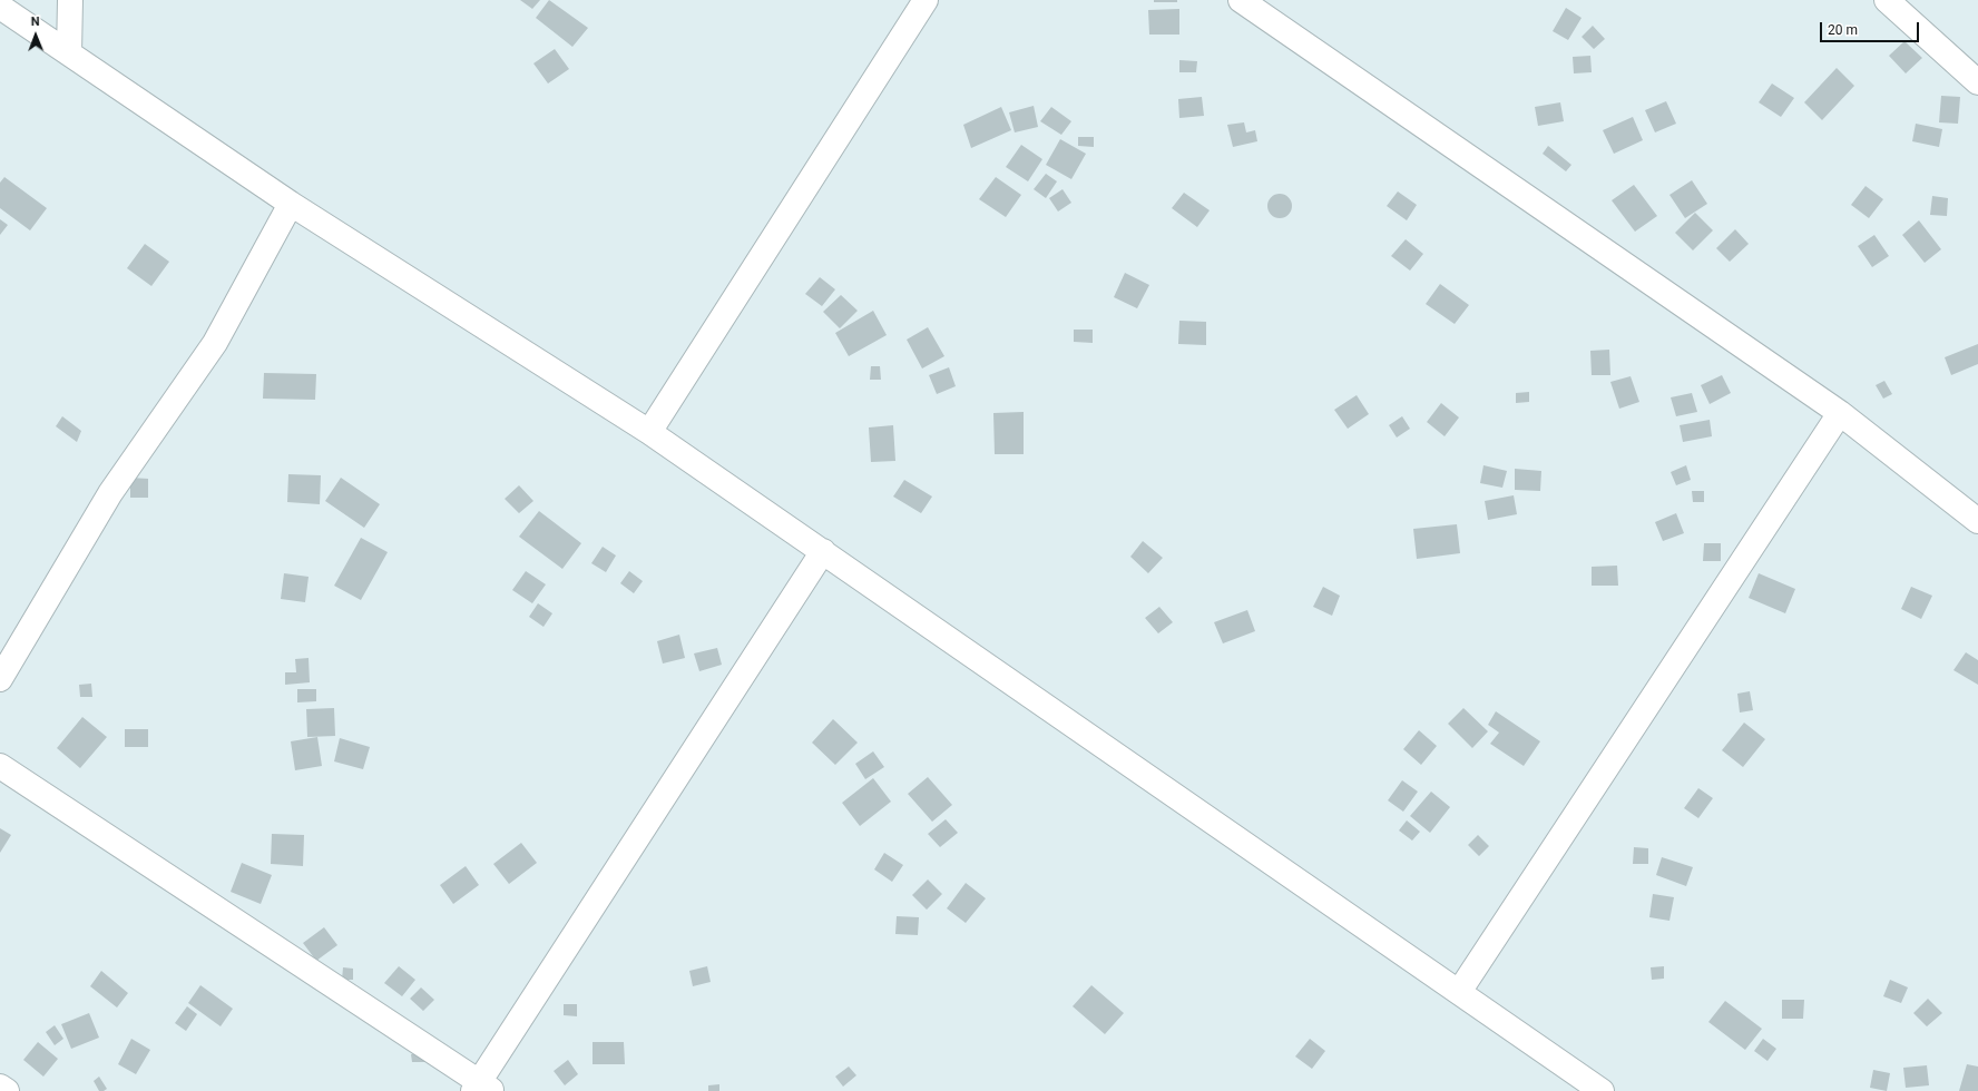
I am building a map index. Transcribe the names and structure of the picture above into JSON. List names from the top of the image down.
{
  "scale_bar": "20 m",
  "north": "top"
}
